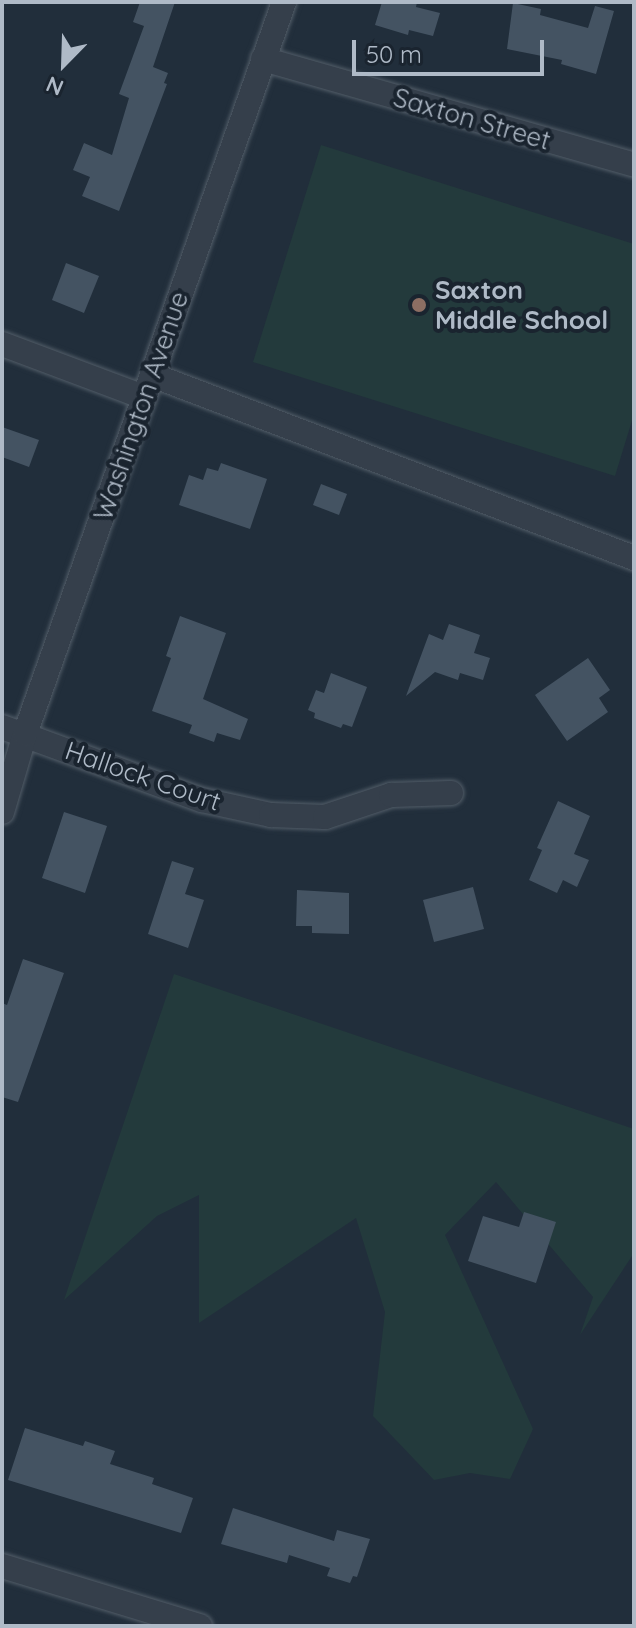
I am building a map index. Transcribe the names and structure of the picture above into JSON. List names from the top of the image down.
{
  "streets": {
    "street": ["Saxton Street", "Washington Avenue", "Hallock Court"]
  },
  "crossings": [
    ["Saxton Street", "Washington Avenue"],
    ["Washington Avenue", "Hallock Court"]
  ],
  "places": ["Saxton Middle School"],
  "scale_bar": "50 m",
  "north": "bottom left"
}
